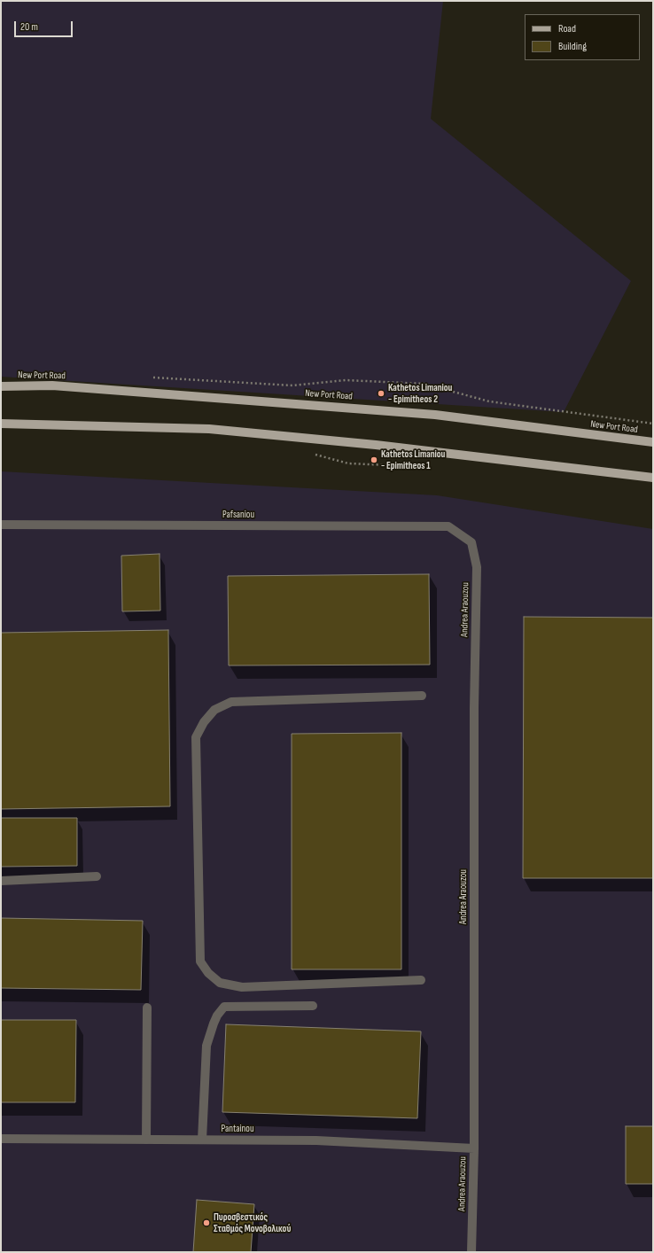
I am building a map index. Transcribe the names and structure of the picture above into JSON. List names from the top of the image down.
{
  "streets": {
    "main road": ["New Port Road"],
    "street": ["Pafsaniou", "Andrea Araouzou", "Pantainou"]
  },
  "crossings": [
    ["Pafsaniou", "Andrea Araouzou"],
    ["Andrea Araouzou", "Pantainou"]
  ],
  "places": ["Kathetos Limaniou - Epimitheos 2", "Kathetos Limaniou - Epimitheos 1", "Πυροσβεστικός Σταθμός Μονοβολικού"],
  "legend": ["Road", "Building"],
  "scale_bar": "20 m"
}
